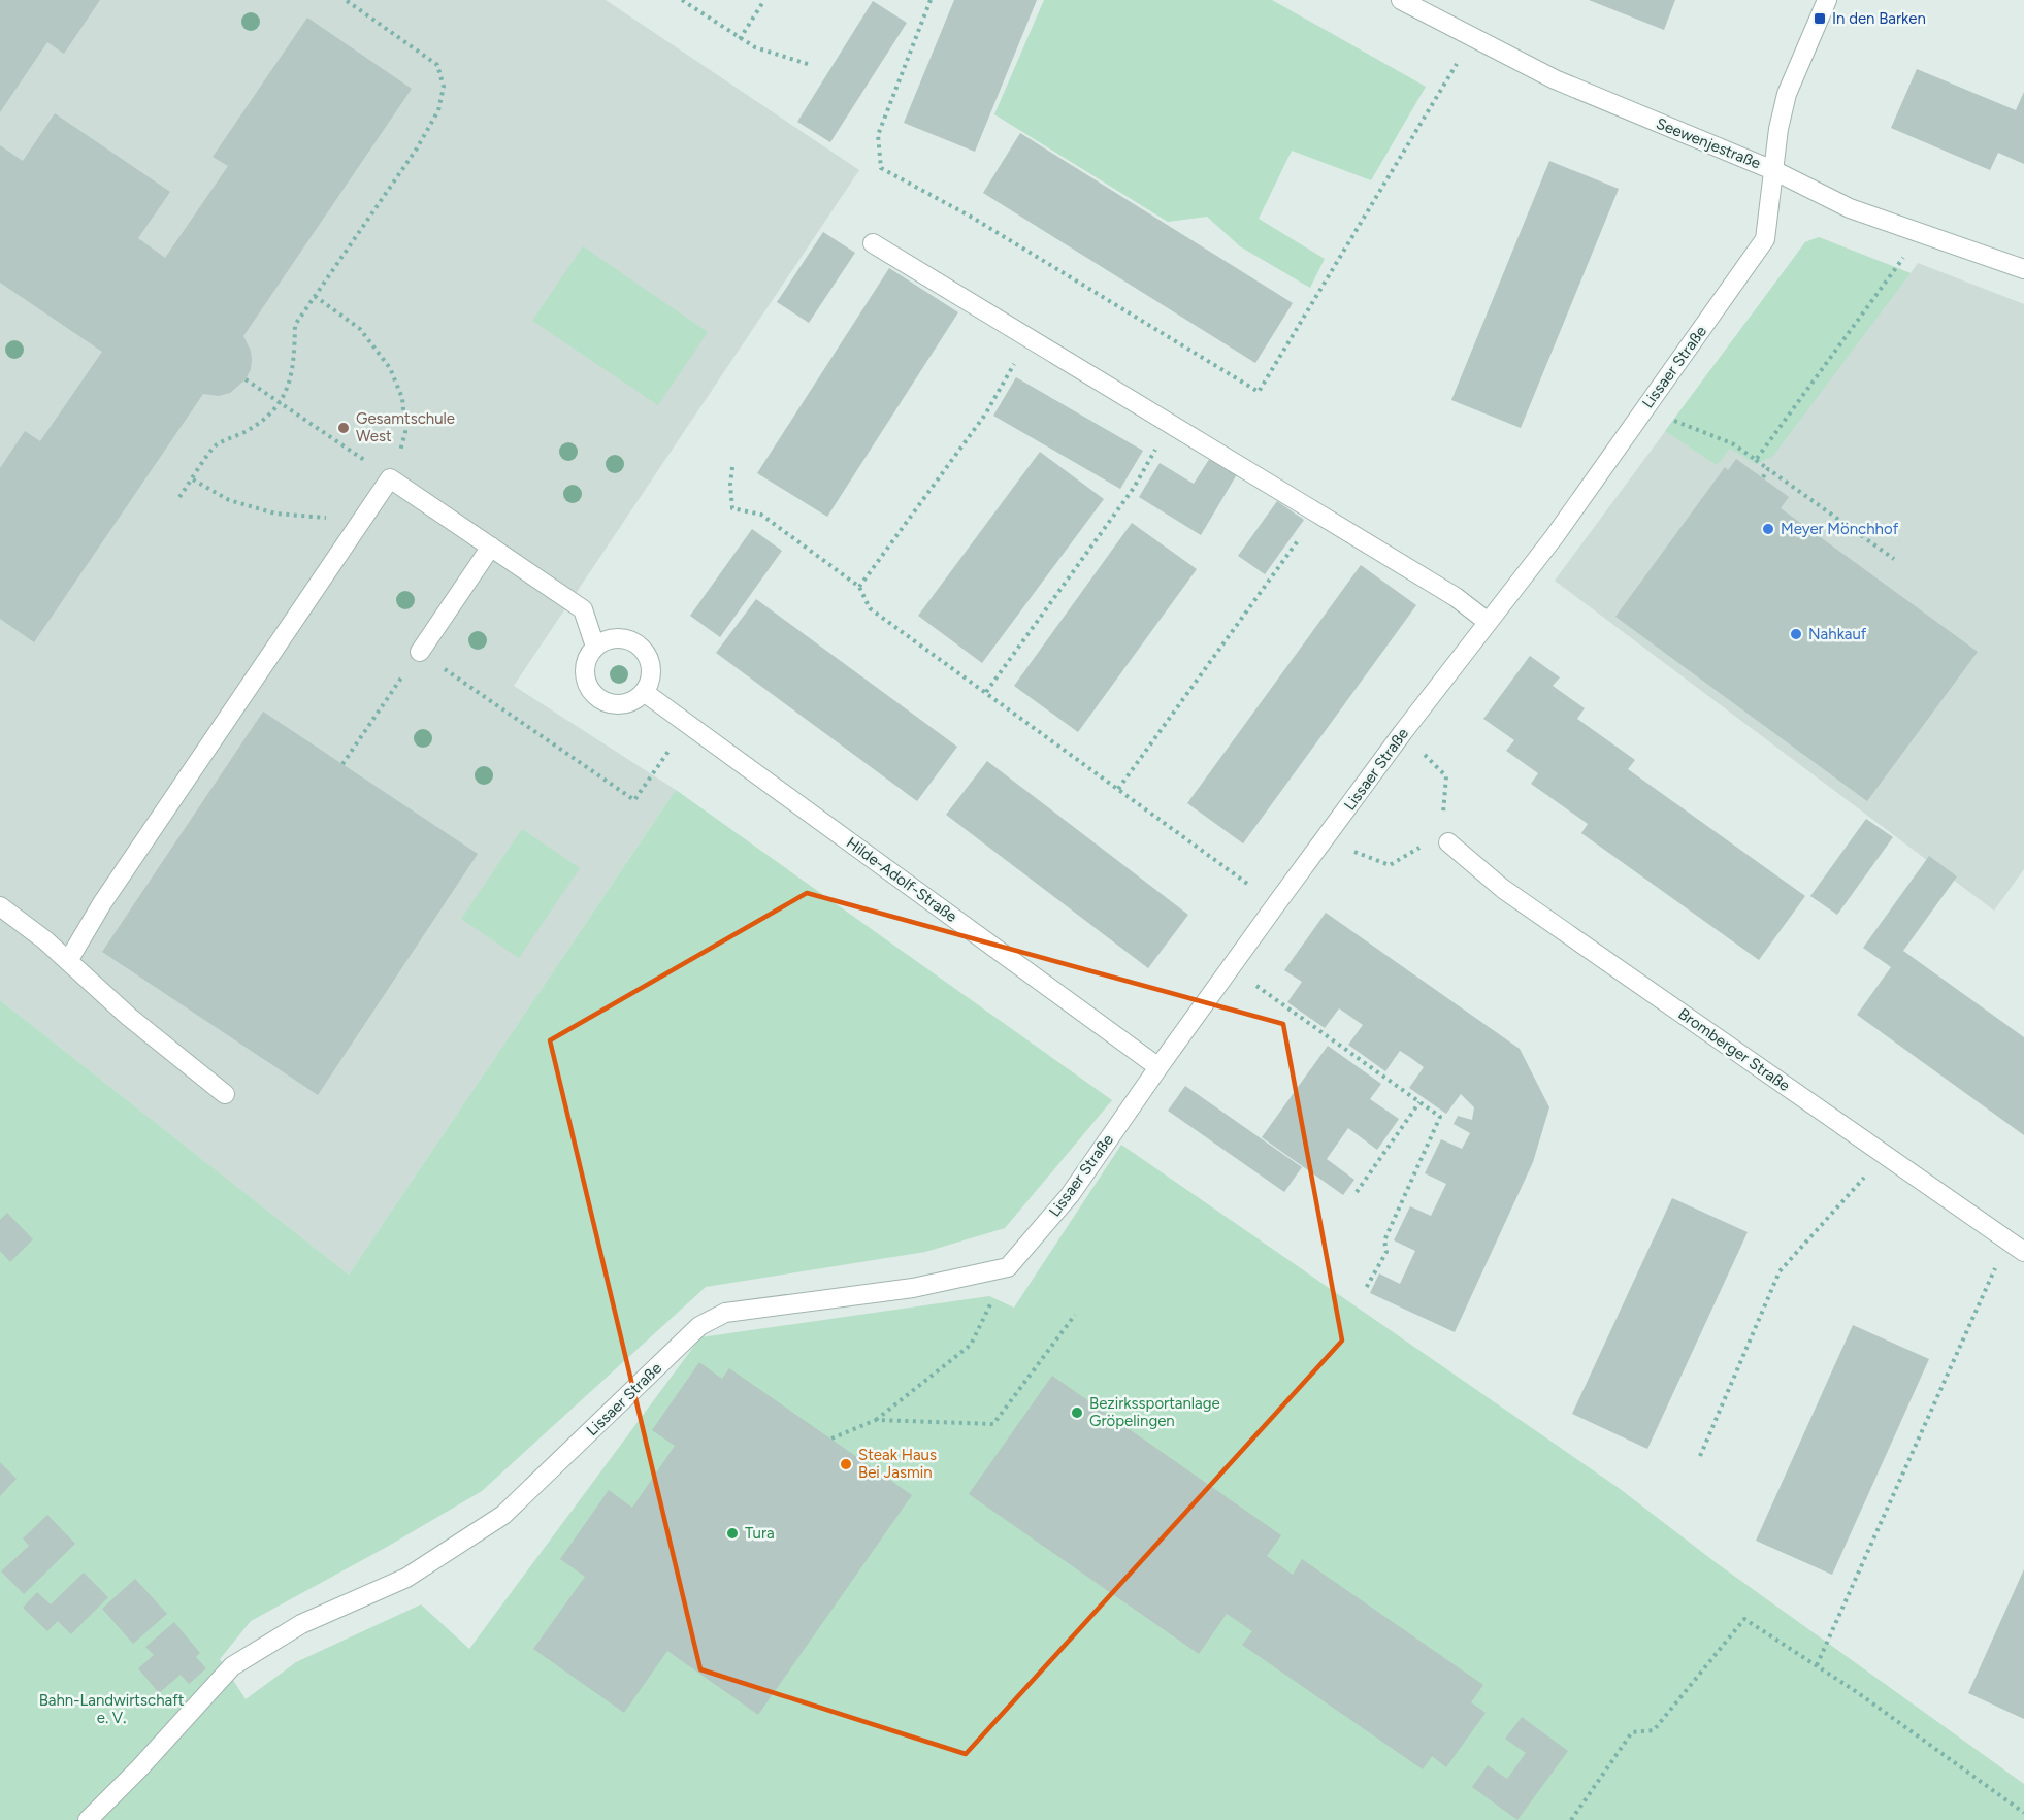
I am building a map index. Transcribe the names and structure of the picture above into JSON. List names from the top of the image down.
{
  "streets": {
    "street": [
      "Seewenjestraße",
      "Lissaer Straße",
      "Hilde-Adolf-Straße",
      "Bromberger Straße"
    ]
  },
  "crossings": [
    ["Seewenjestraße", "Lissaer Straße"],
    ["Lissaer Straße", "Hilde-Adolf-Straße"]
  ],
  "parks": ["Bahn-Landwirtschaft e. V."],
  "places": {
    "transit": ["In den Barken"],
    "other": [
      "Gesamtschule West",
      "Meyer Mönchhof",
      "Nahkauf",
      "Bezirkssportanlage Gröpelingen",
      "Steak Haus Bei Jasmin",
      "Tura"
    ]
  }
}
